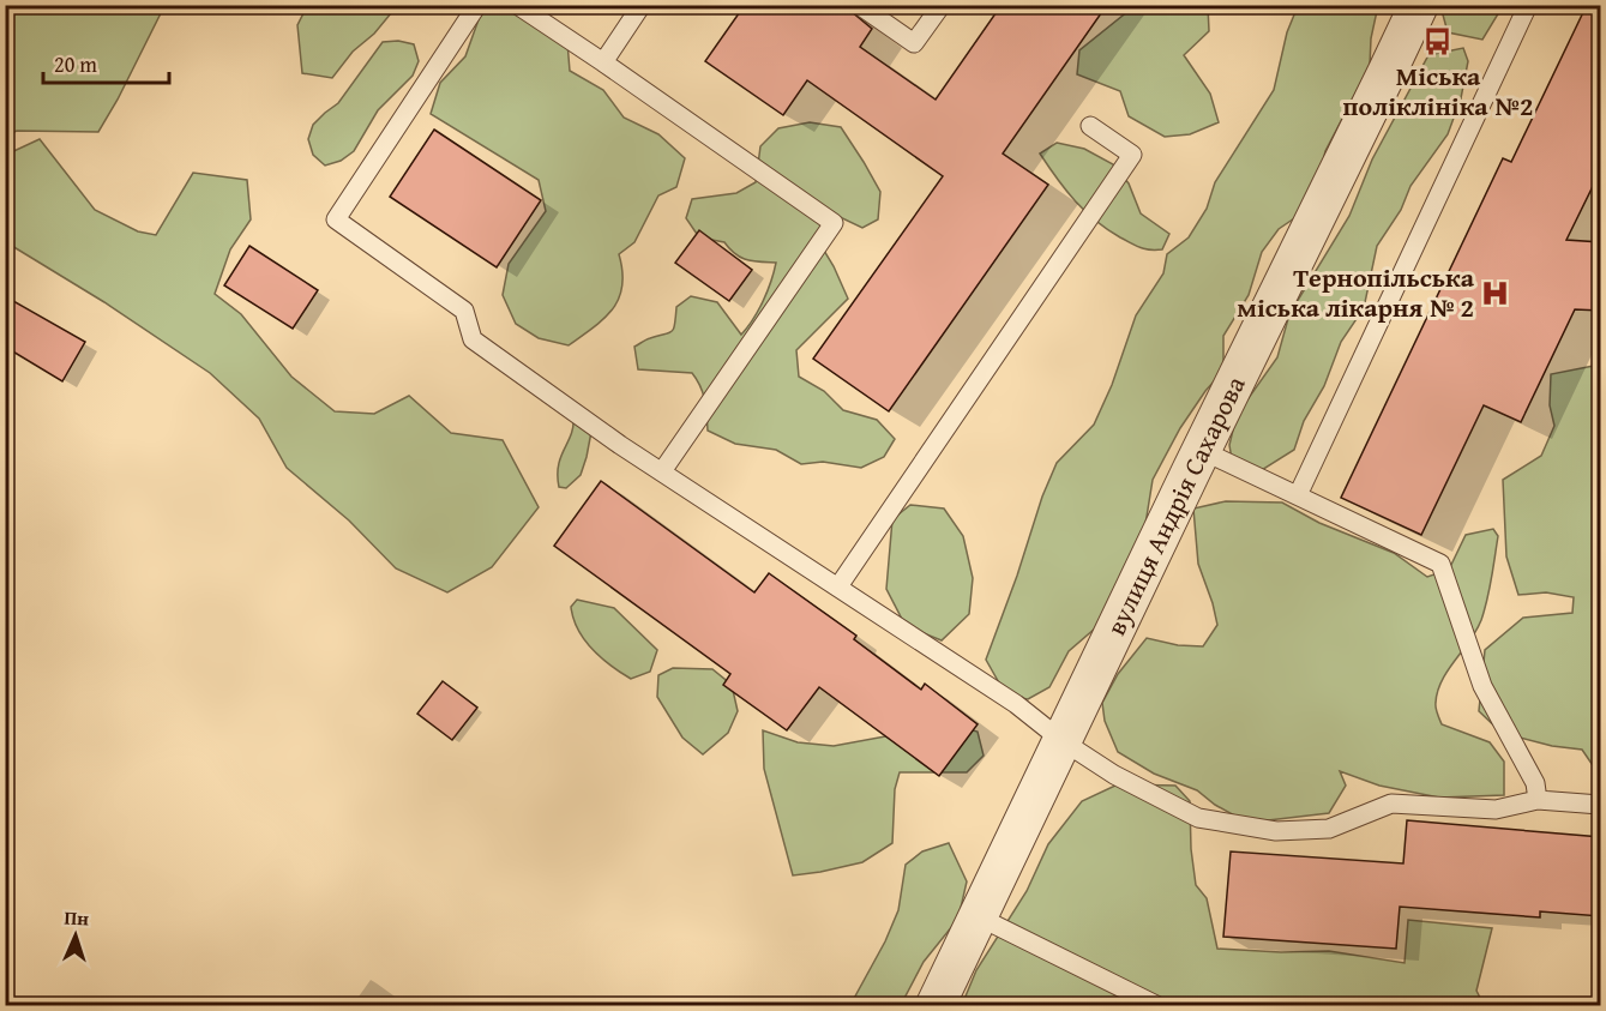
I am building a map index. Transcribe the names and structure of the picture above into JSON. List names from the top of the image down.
{
  "streets": {
    "street": ["вулиця Андрія Сахарова"]
  },
  "places": {
    "bus stop": ["Міська поліклініка №2"],
    "hospital": ["Тернопільська міська лікарня № 2"]
  },
  "scale_bar": "20 m",
  "north": "top"
}
